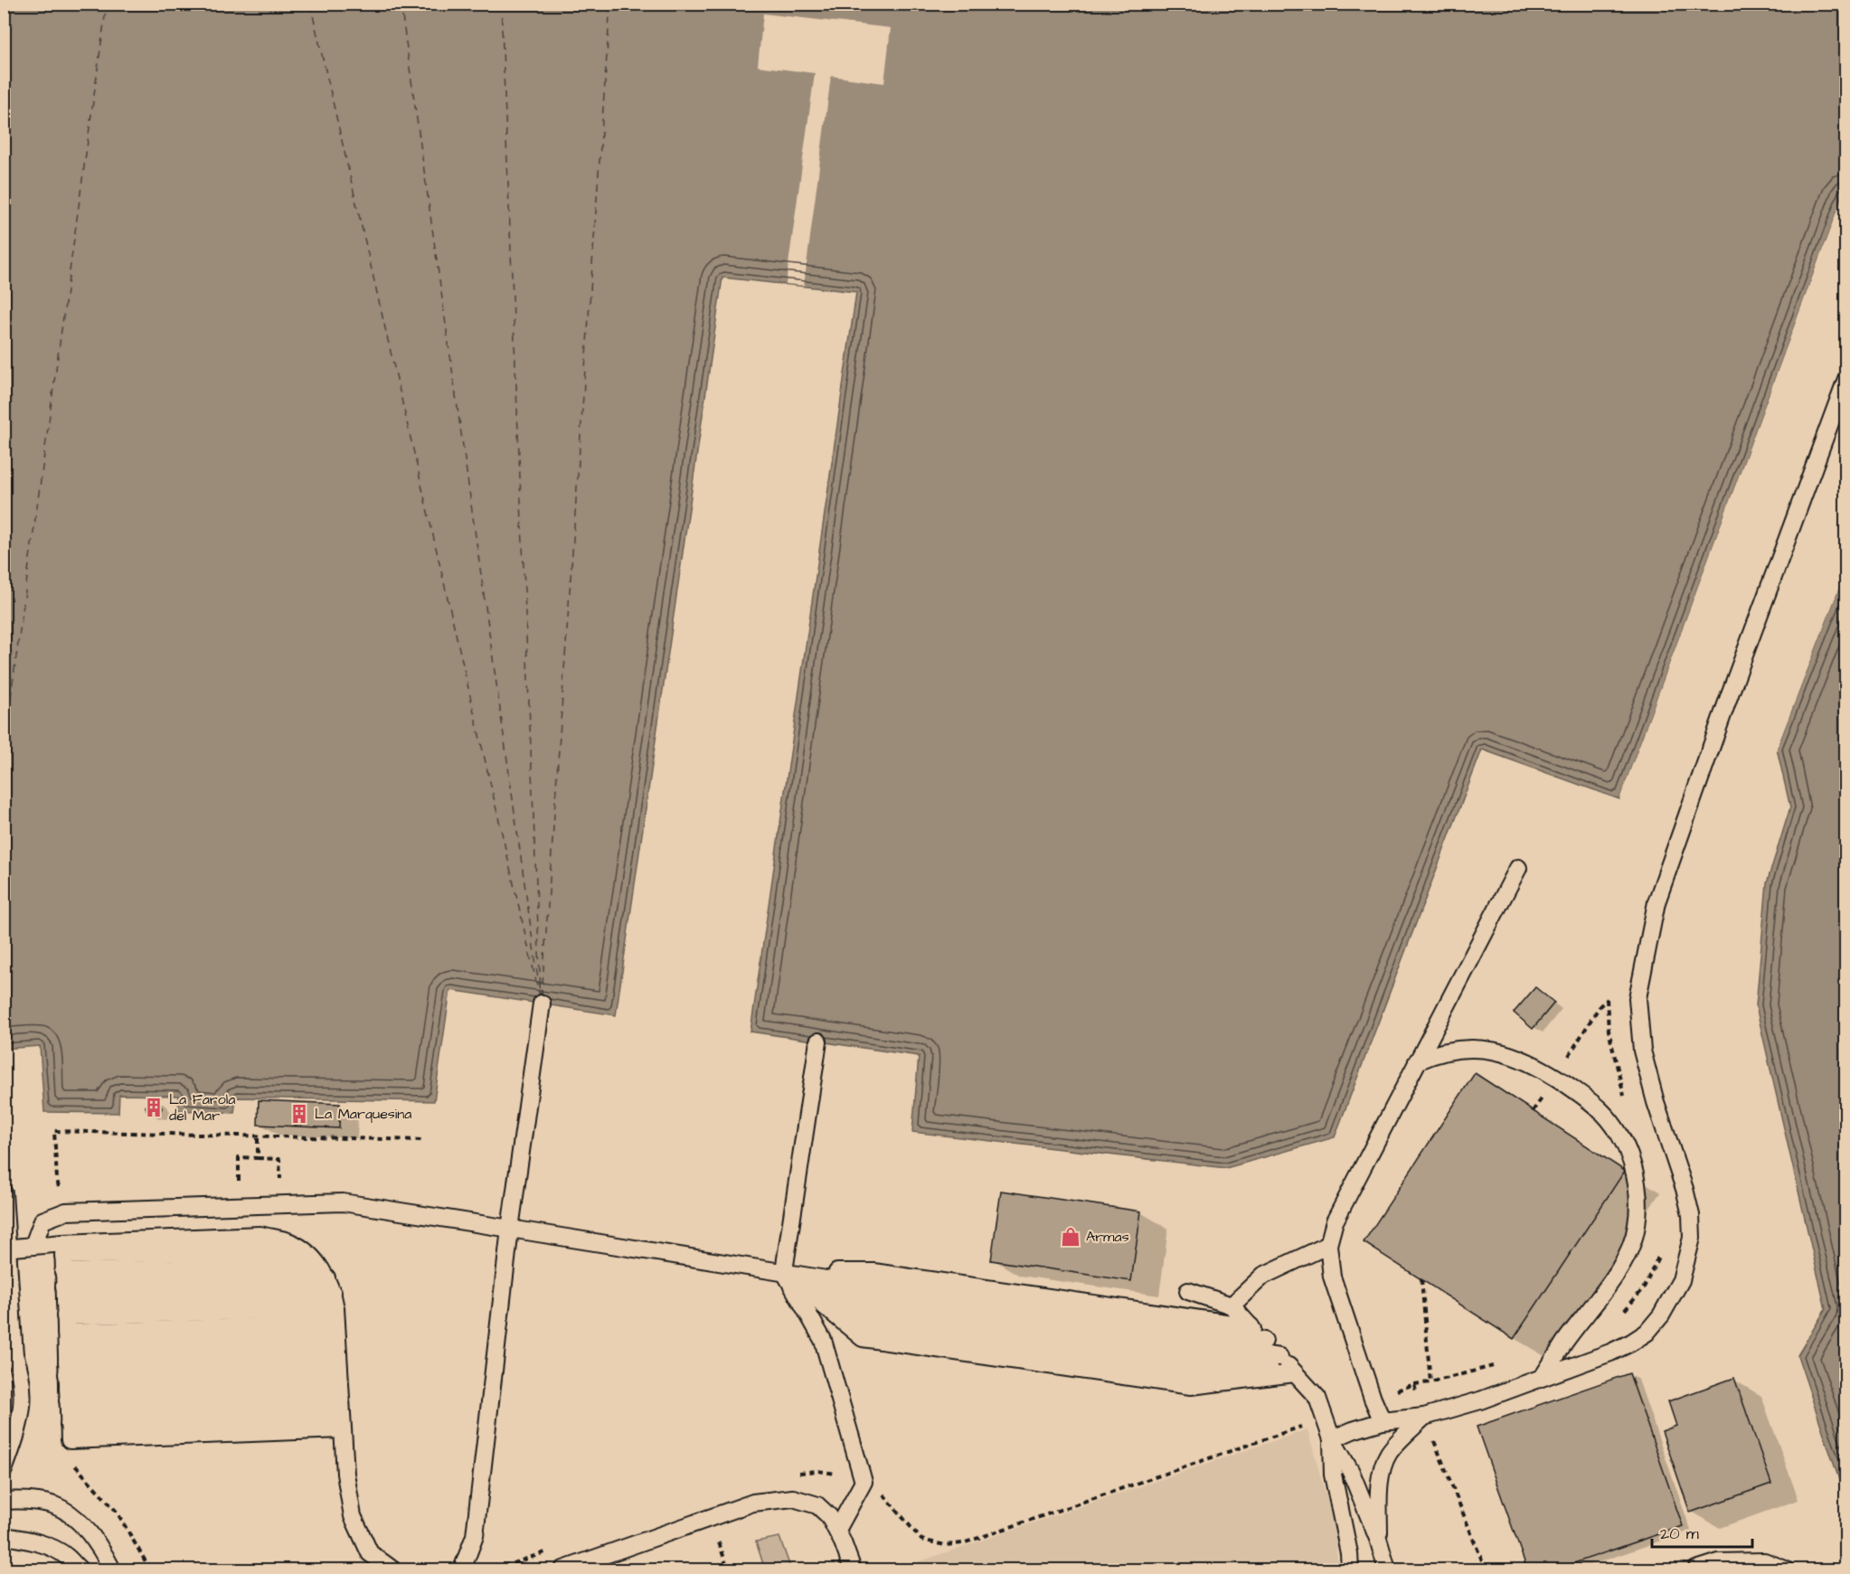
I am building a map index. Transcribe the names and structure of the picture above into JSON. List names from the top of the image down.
{
  "places": {
    "building": ["La Farola del Mar", "La Marquesina"],
    "shop": ["Armas"]
  },
  "scale_bar": "20 m"
}
